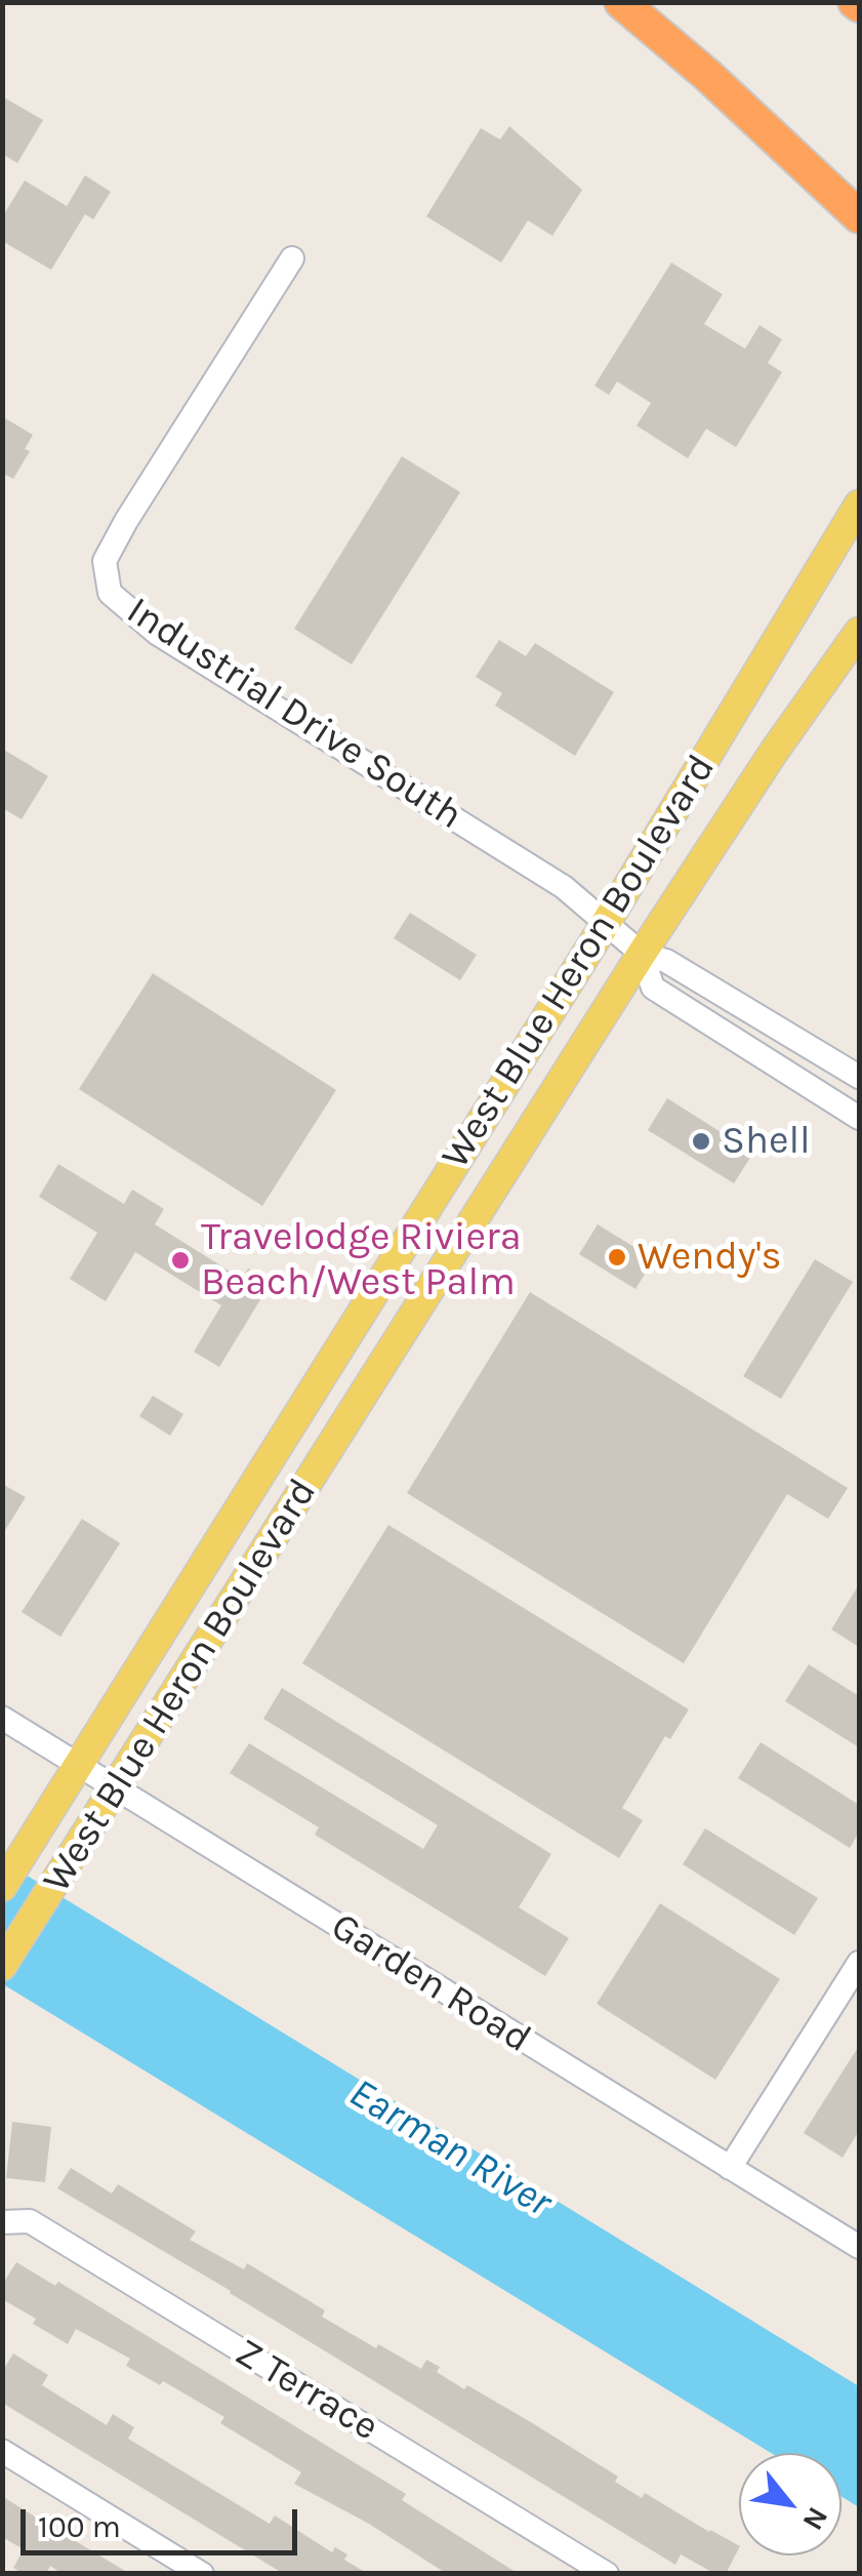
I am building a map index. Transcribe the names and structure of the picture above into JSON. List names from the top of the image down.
{
  "streets": {
    "main road": ["West Blue Heron Boulevard"],
    "street": ["Industrial Drive South", "Garden Road", "Z Terrace"]
  },
  "crossings": [
    ["Industrial Drive South", "West Blue Heron Boulevard"],
    ["West Blue Heron Boulevard", "Garden Road"]
  ],
  "water": ["Earman River"],
  "places": ["Shell", "Wendy's", "Travelodge Riviera Beach/West Palm"],
  "scale_bar": "100 m",
  "north": "bottom right"
}
